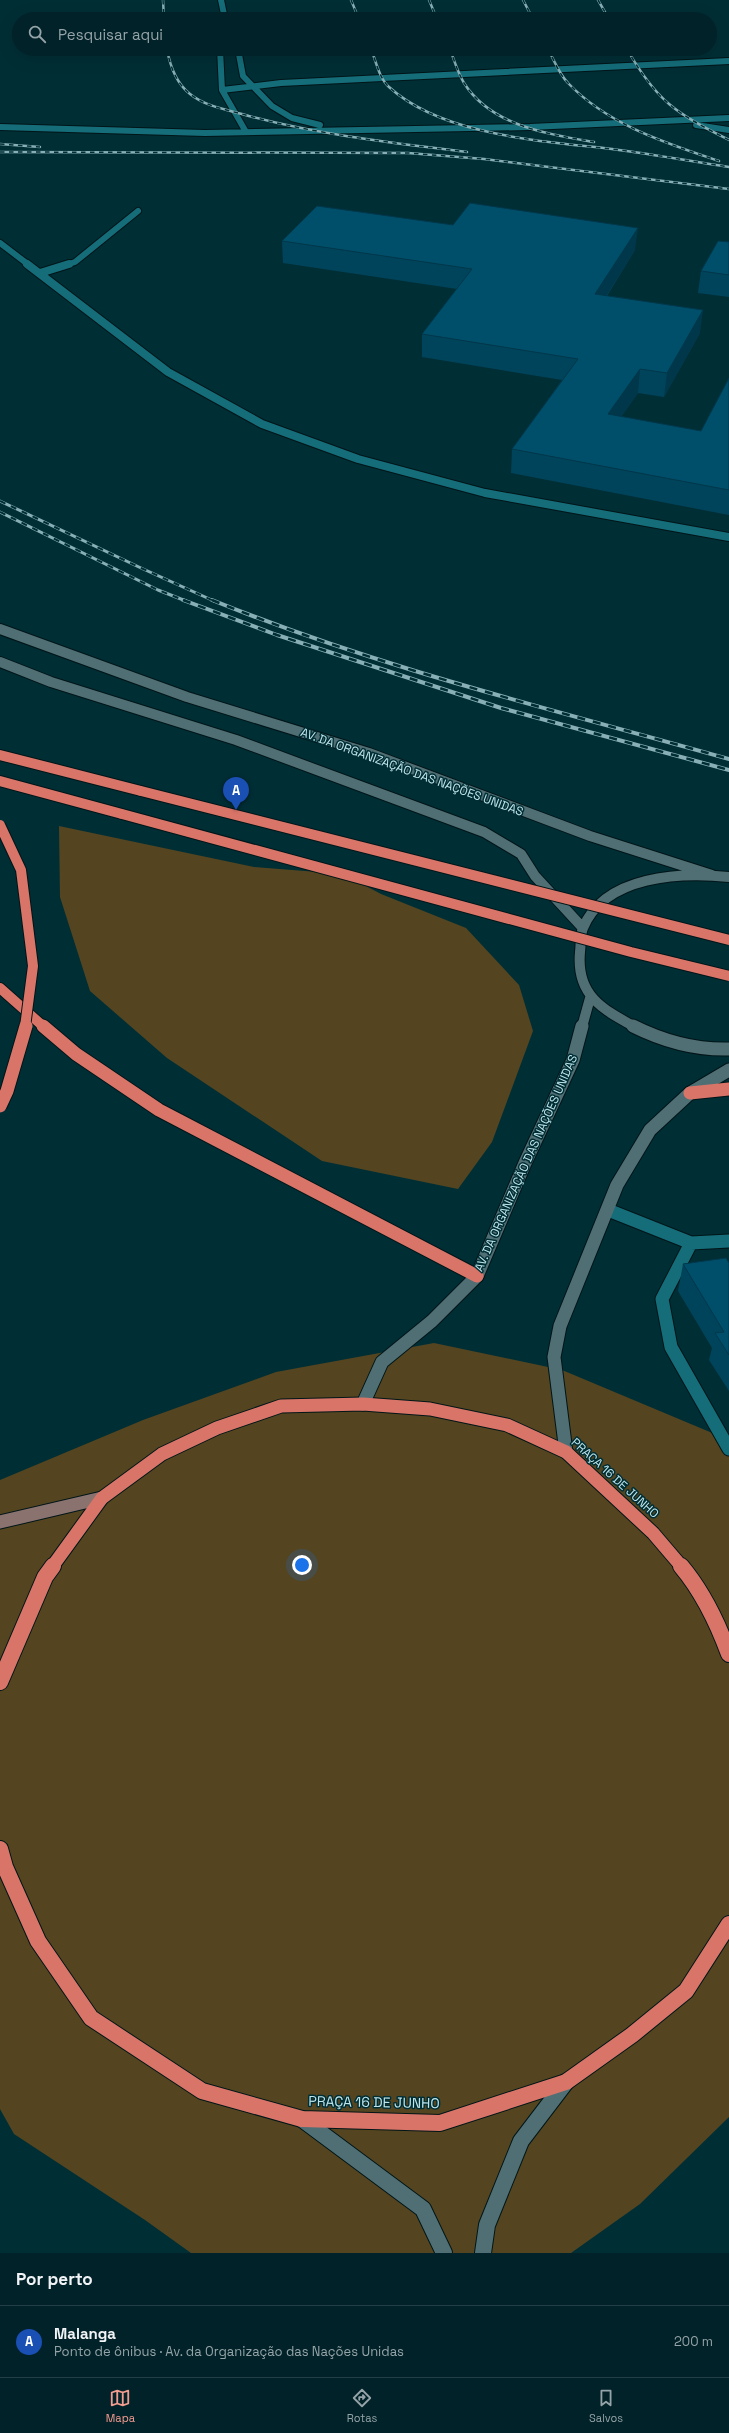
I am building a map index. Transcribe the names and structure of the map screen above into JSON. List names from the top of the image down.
{
  "streets": {
    "highway": ["PRAÇA 16 DE JUNHO"],
    "main road": ["AV. DA ORGANIZAÇÃO DAS NAÇÕES UNIDAS"]
  },
  "crossings": [
    ["AV. DA ORGANIZAÇÃO DAS NAÇÕES UNIDAS", "PRAÇA 16 DE JUNHO"]
  ],
  "page": {
    "search": "Pesquisar aqui",
    "pins": "A",
    "heading": "Por perto",
    "list": [
      {
        "mark": "A",
        "name": "Malanga",
        "note": "Ponto de ônibus · Av. da Organização das Nações Unidas",
        "value": "200 m"
      }
    ],
    "nav": ["Mapa", "Rotas", "Salvos"]
  }
}
